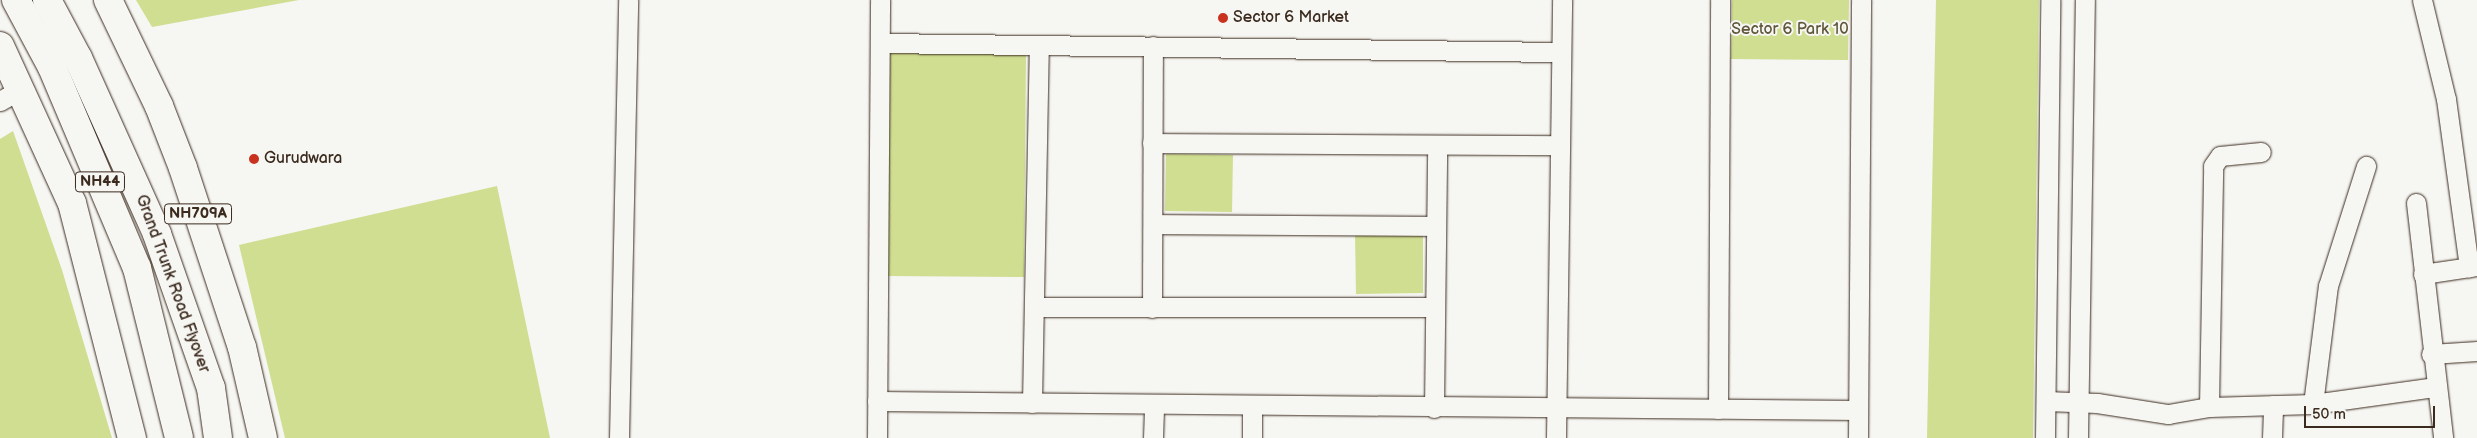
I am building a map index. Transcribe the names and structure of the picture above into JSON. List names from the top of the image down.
{
  "streets": {
    "highway": ["NH44", "NH709A", "Grand Trunk Road Flyover"]
  },
  "parks": ["Sector 6 Park 10"],
  "places": ["Sector 6 Market", "Gurudwara"],
  "scale_bar": "50 m"
}
